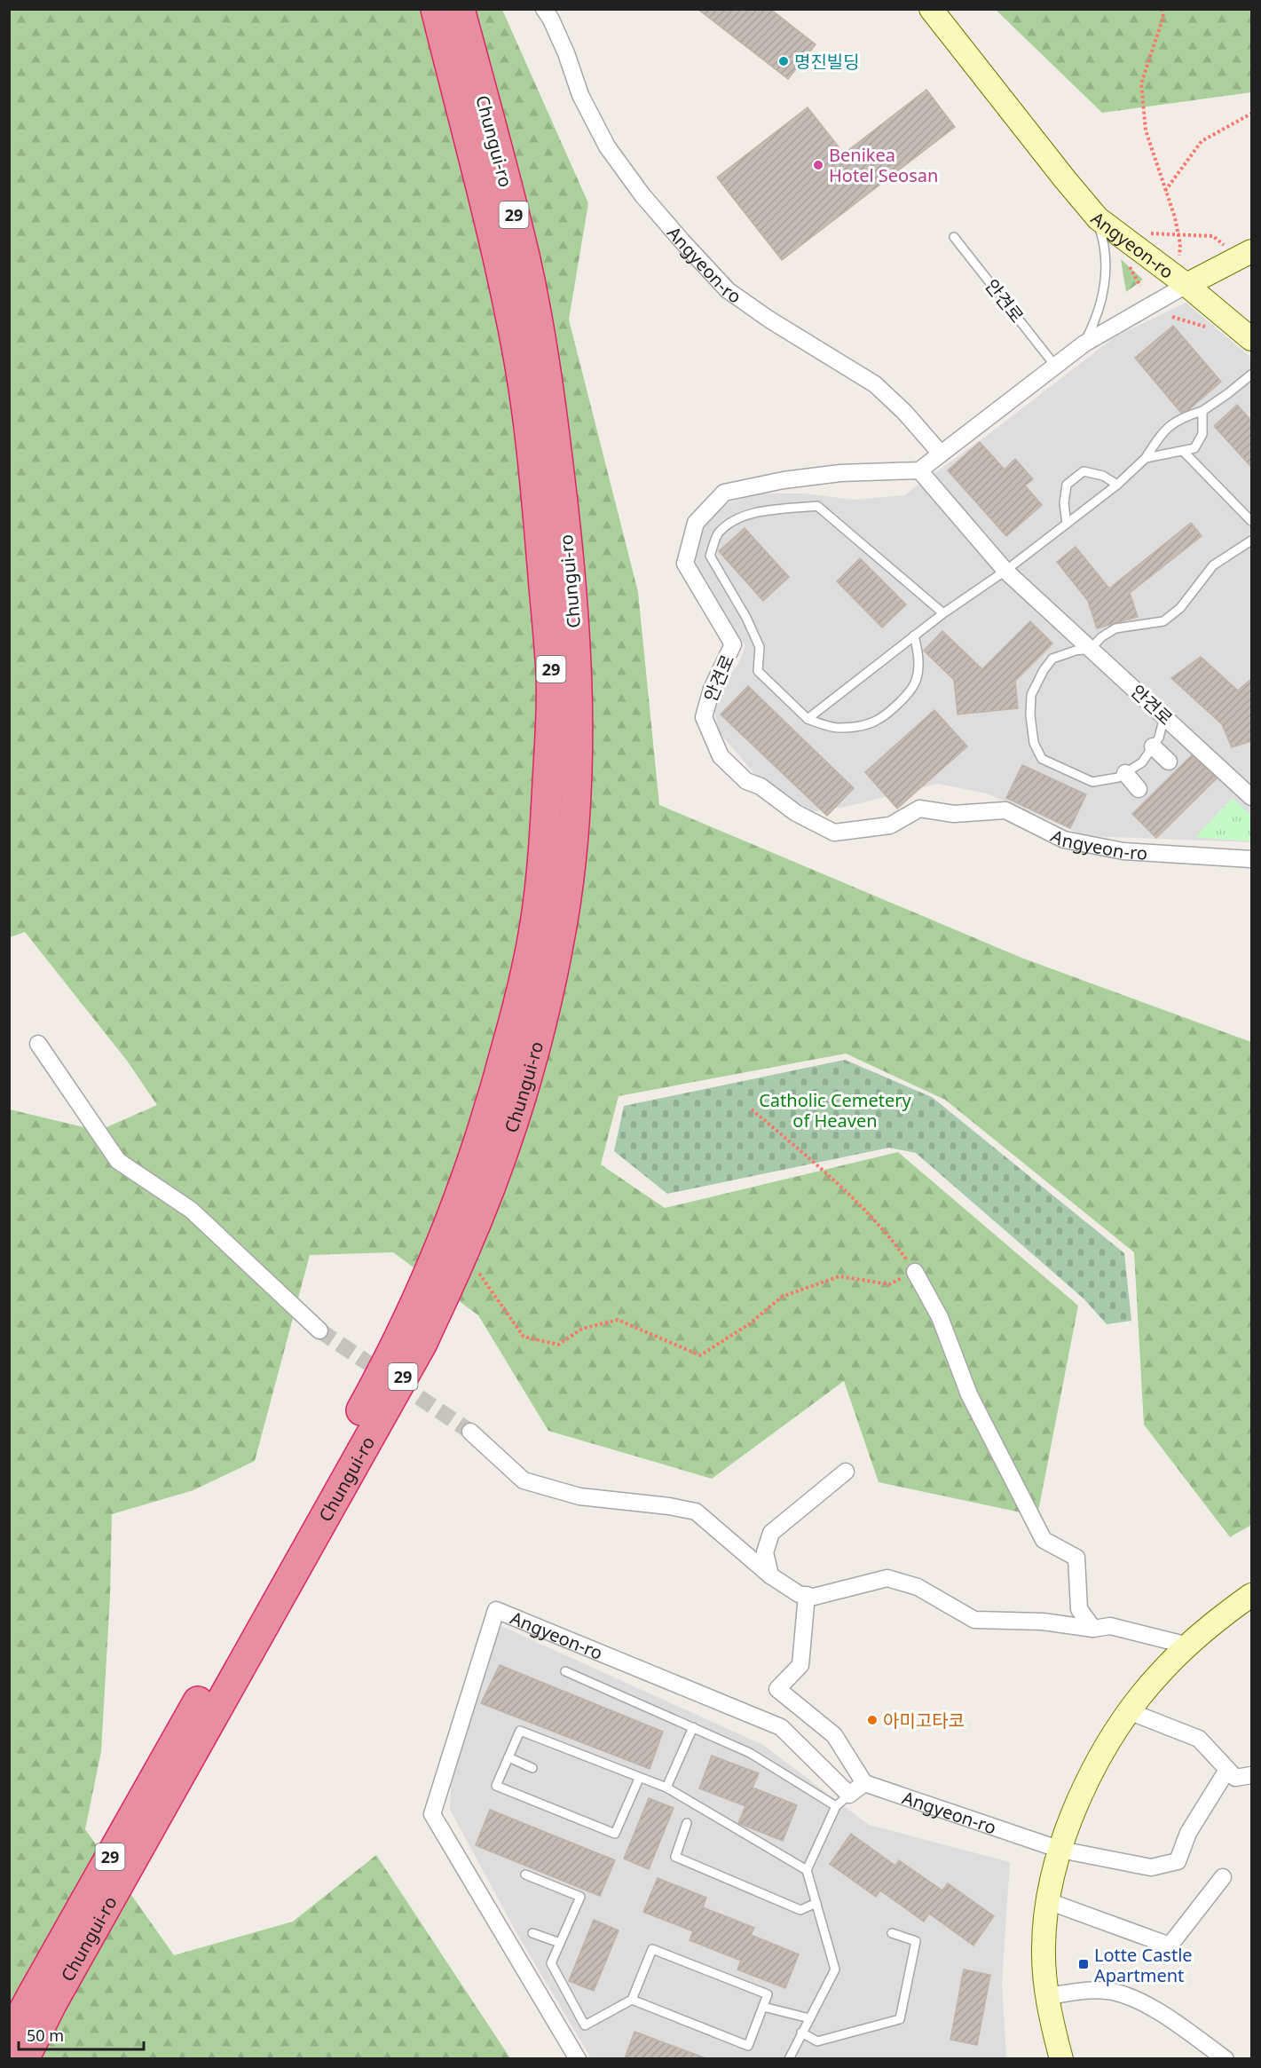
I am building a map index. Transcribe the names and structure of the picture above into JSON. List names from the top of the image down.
{
  "streets": {
    "highway": ["Chungui-ro", "29"],
    "main road": ["Angyeon-ro"],
    "street": ["안견로"]
  },
  "parks": ["Catholic Cemetery of Heaven"],
  "places": {
    "other": ["명진빌딩", "Benikea Hotel Seosan", "아미고타코"],
    "transit": ["Lotte Castle Apartment"]
  },
  "scale_bar": "50 m"
}
